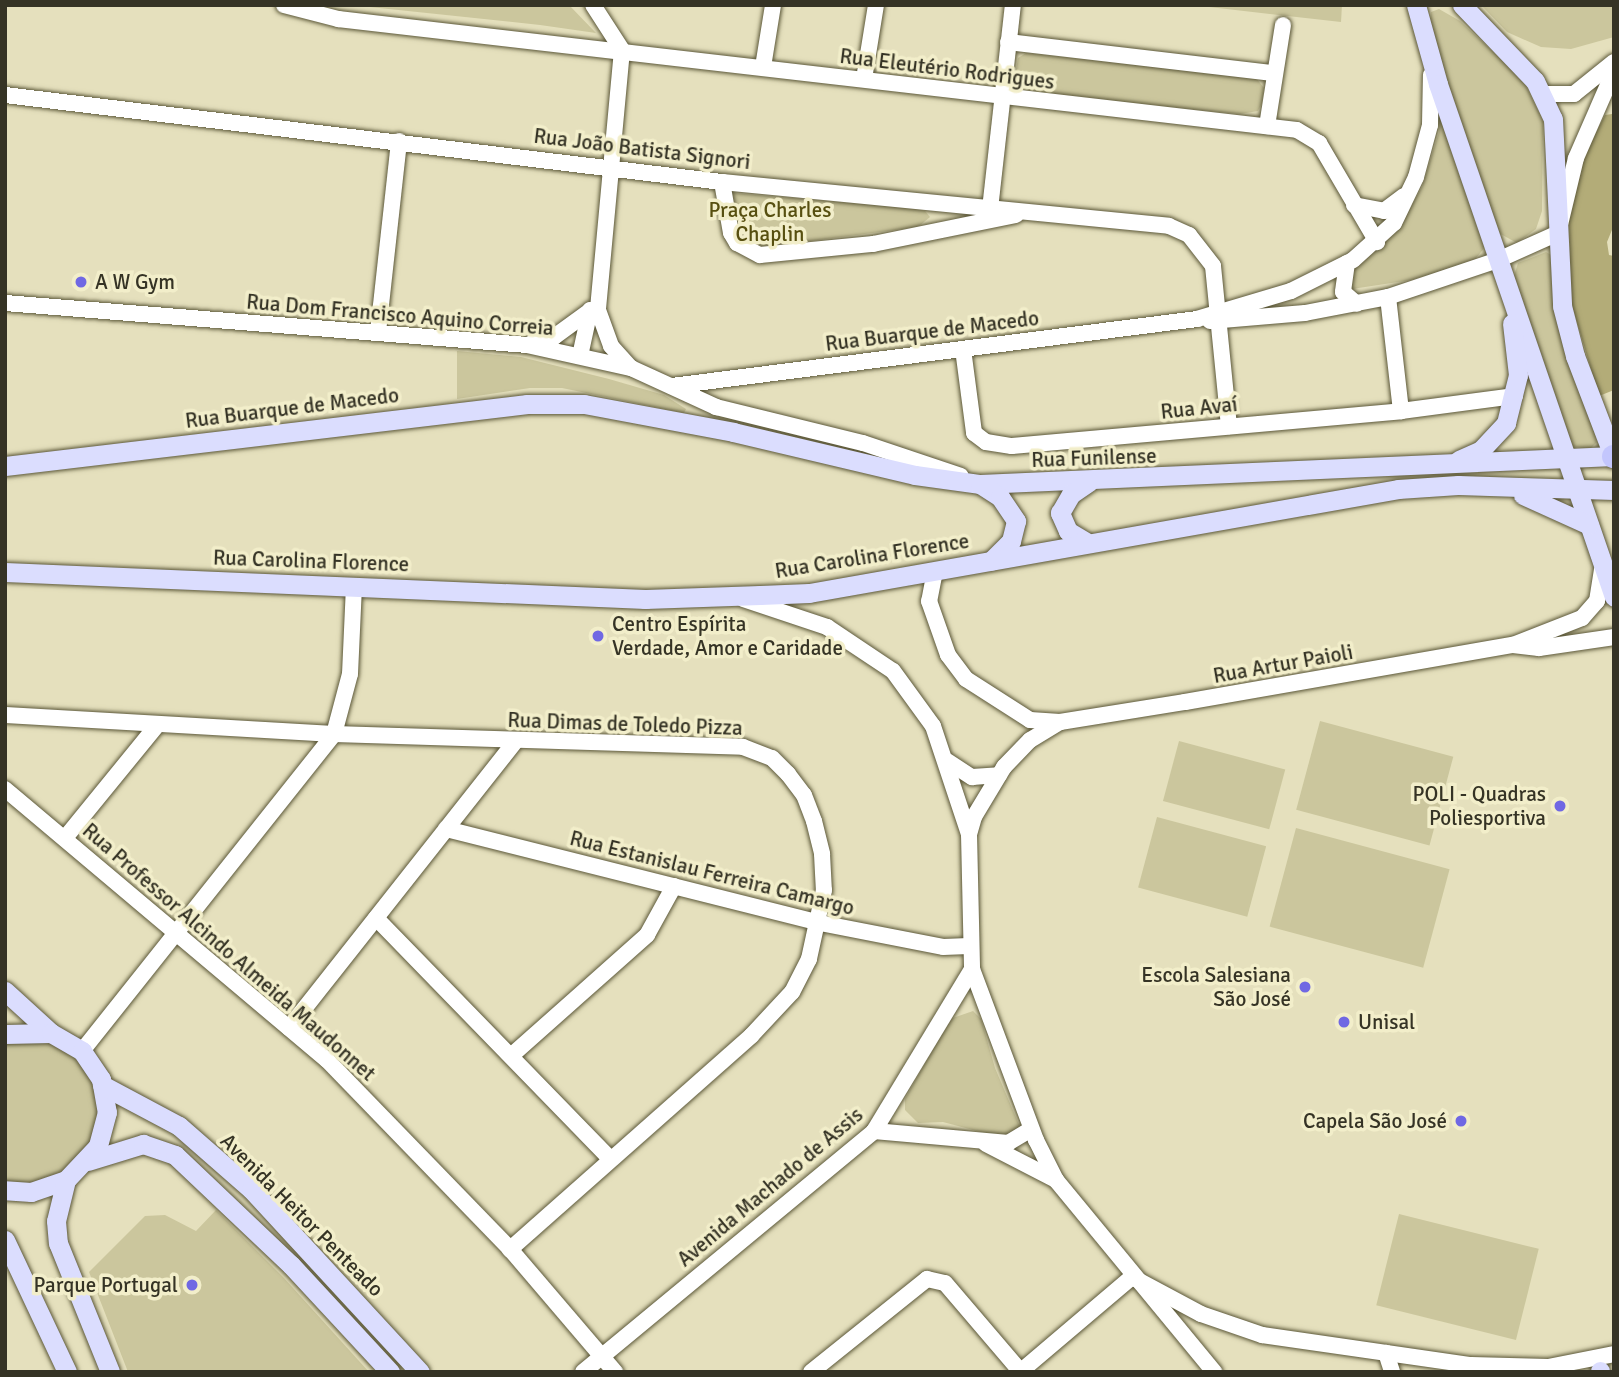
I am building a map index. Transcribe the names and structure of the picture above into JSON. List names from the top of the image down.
{
  "streets": {
    "main road": [
      "Rua Buarque de Macedo",
      "Rua Funilense",
      "Rua Carolina Florence",
      "Avenida Heitor Penteado"
    ],
    "street": [
      "Rua Eleutério Rodrigues",
      "Rua João Batista Signori",
      "Rua Dom Francisco Aquino Correia",
      "Rua Avaí",
      "Rua Artur Paioli",
      "Rua Dimas de Toledo Pizza",
      "Rua Estanislau Ferreira Camargo",
      "Rua Professor Alcindo Almeida Maudonnet",
      "Avenida Machado de Assis"
    ]
  },
  "crossings": [
    ["Rua Eleutério Rodrigues", "Rua Buarque de Macedo"],
    ["Rua João Batista Signori", "Rua Buarque de Macedo"],
    ["Rua João Batista Signori", "Rua Avaí"],
    ["Rua Dom Francisco Aquino Correia", "Rua Buarque de Macedo"],
    ["Rua Dom Francisco Aquino Correia", "Rua Funilense"],
    ["Rua Buarque de Macedo", "Rua Avaí"],
    ["Rua Buarque de Macedo", "Rua Funilense"],
    ["Rua Dimas de Toledo Pizza", "Rua Estanislau Ferreira Camargo"],
    ["Rua Dimas de Toledo Pizza", "Rua Professor Alcindo Almeida Maudonnet"],
    ["Rua Professor Alcindo Almeida Maudonnet", "Avenida Machado de Assis"]
  ],
  "parks": ["Praça Charles Chaplin"],
  "places": [
    "A W Gym",
    "Centro Espírita Verdade, Amor e Caridade",
    "POLI - Quadras Poliesportiva",
    "Escola Salesiana São José",
    "Unisal",
    "Capela São José",
    "Parque Portugal"
  ]
}
